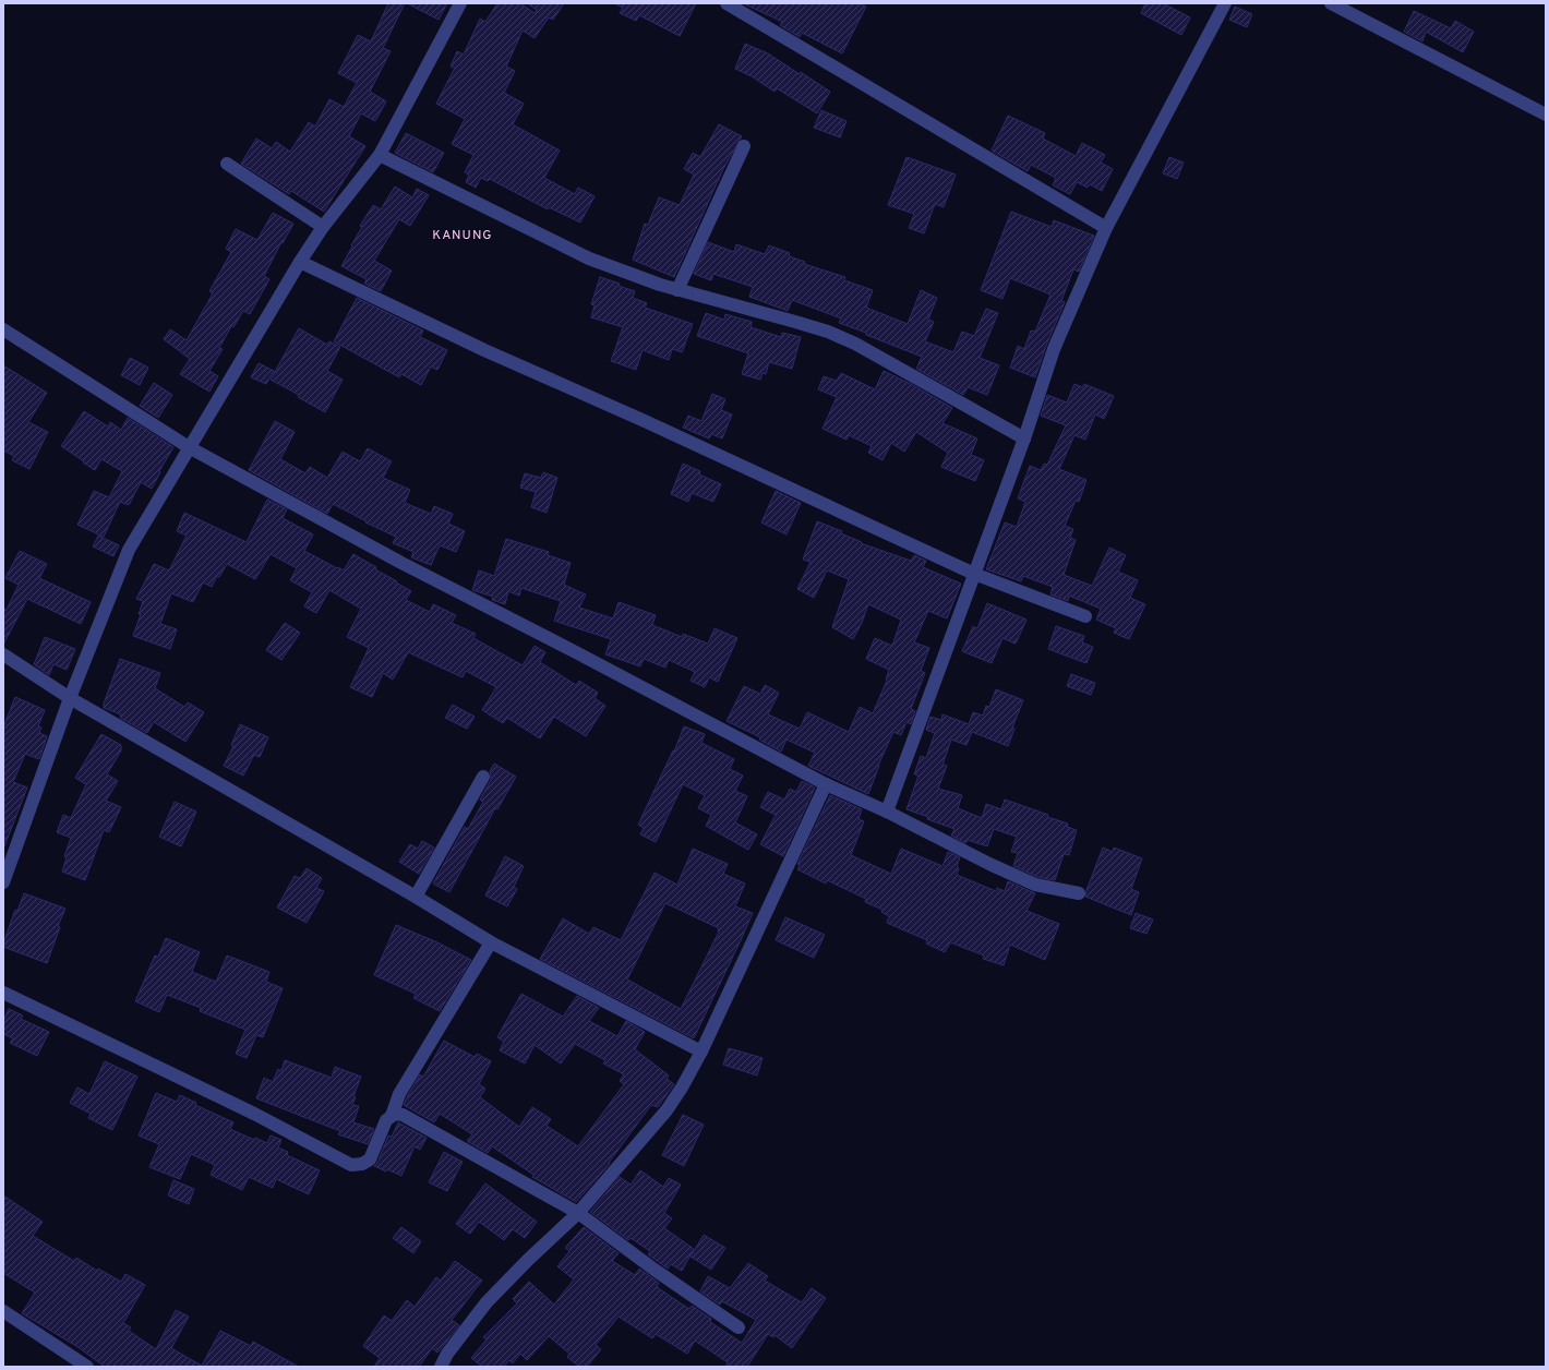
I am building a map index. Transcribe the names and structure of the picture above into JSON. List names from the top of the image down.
{
  "districts": ["KANUNG"]
}
